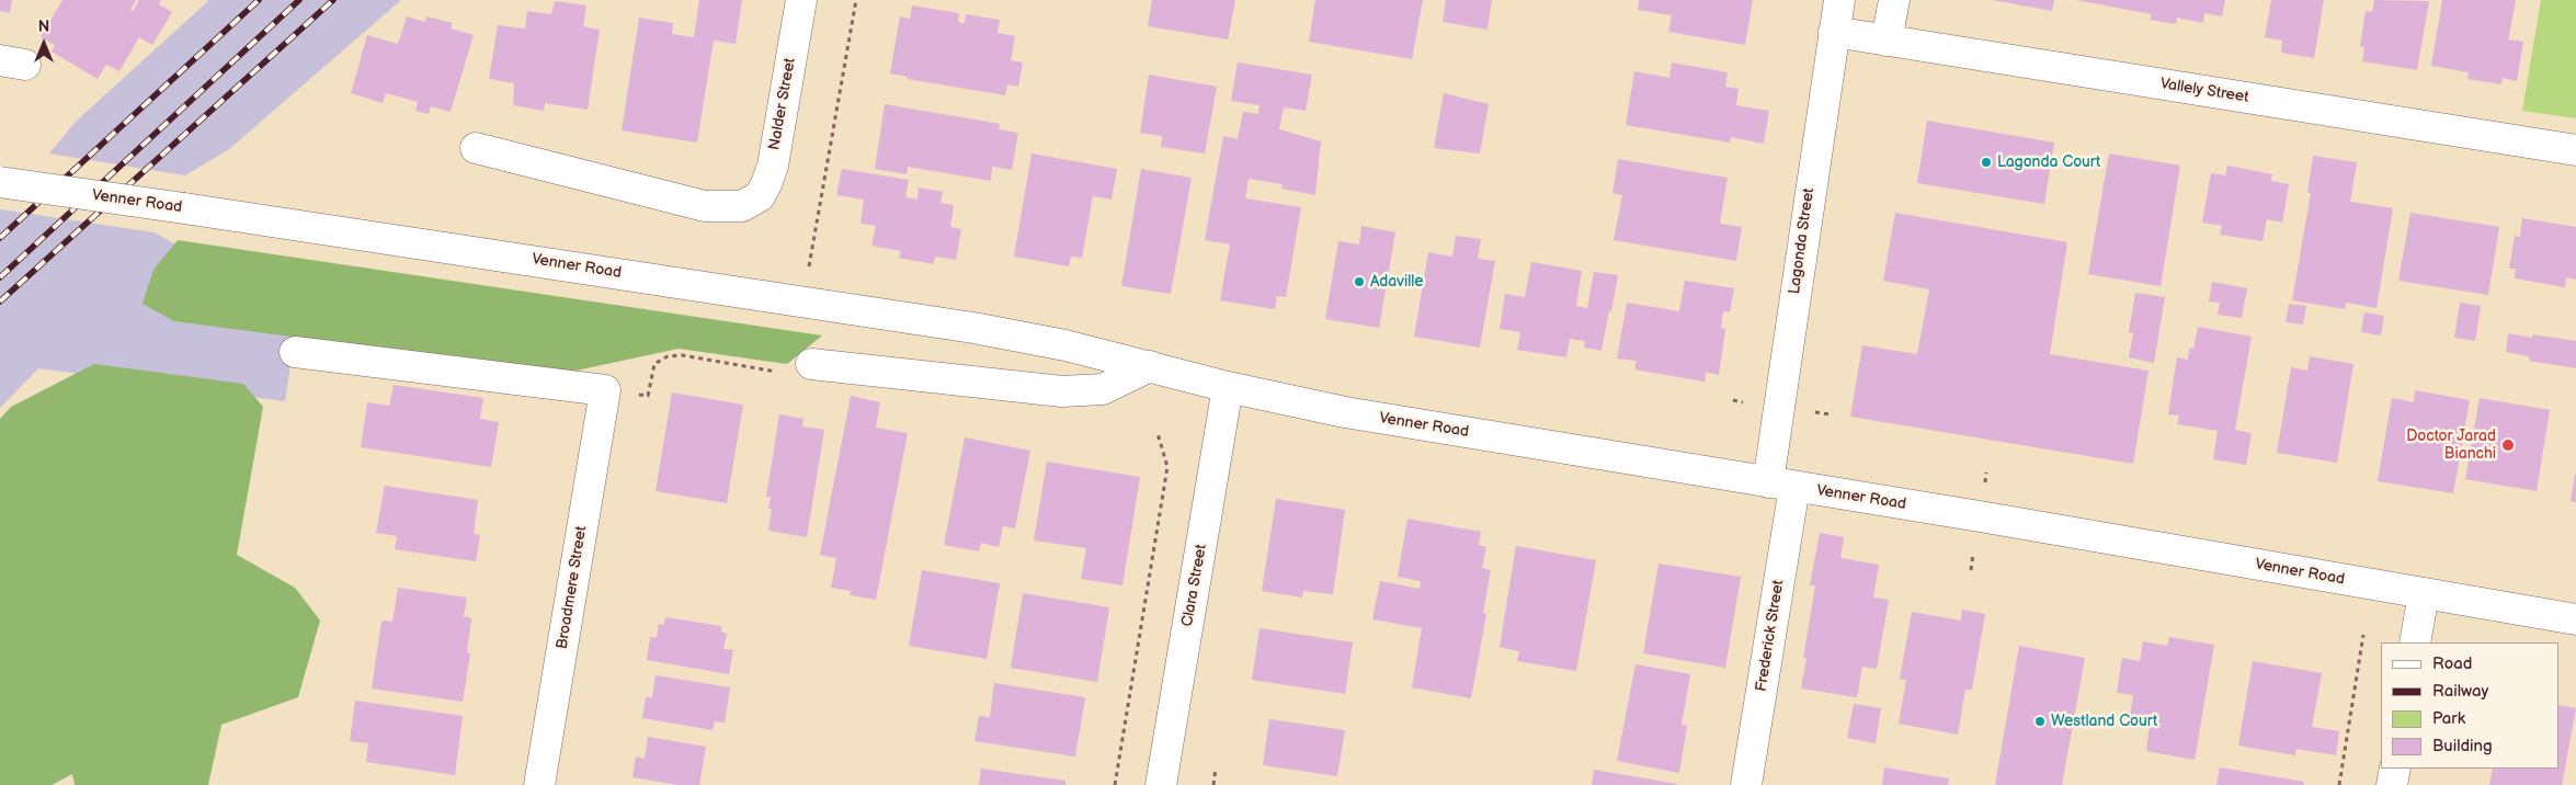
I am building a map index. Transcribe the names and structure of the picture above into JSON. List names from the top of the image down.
{
  "streets": {
    "street": [
      "Vallely Street",
      "Nalder Street",
      "Venner Road",
      "Lagonda Street",
      "Clara Street",
      "Broadmere Street",
      "Frederick Street"
    ]
  },
  "crossings": [
    ["Vallely Street", "Lagonda Street"],
    ["Venner Road", "Lagonda Street"],
    ["Venner Road", "Clara Street"],
    ["Venner Road", "Frederick Street"],
    ["Lagonda Street", "Frederick Street"]
  ],
  "places": [
    "Lagonda Court",
    "Adaville",
    "Doctor Jarad Bianchi",
    "Westland Court"
  ],
  "legend": [
    "Road",
    "Railway",
    "Park",
    "Building"
  ],
  "north": "top"
}
